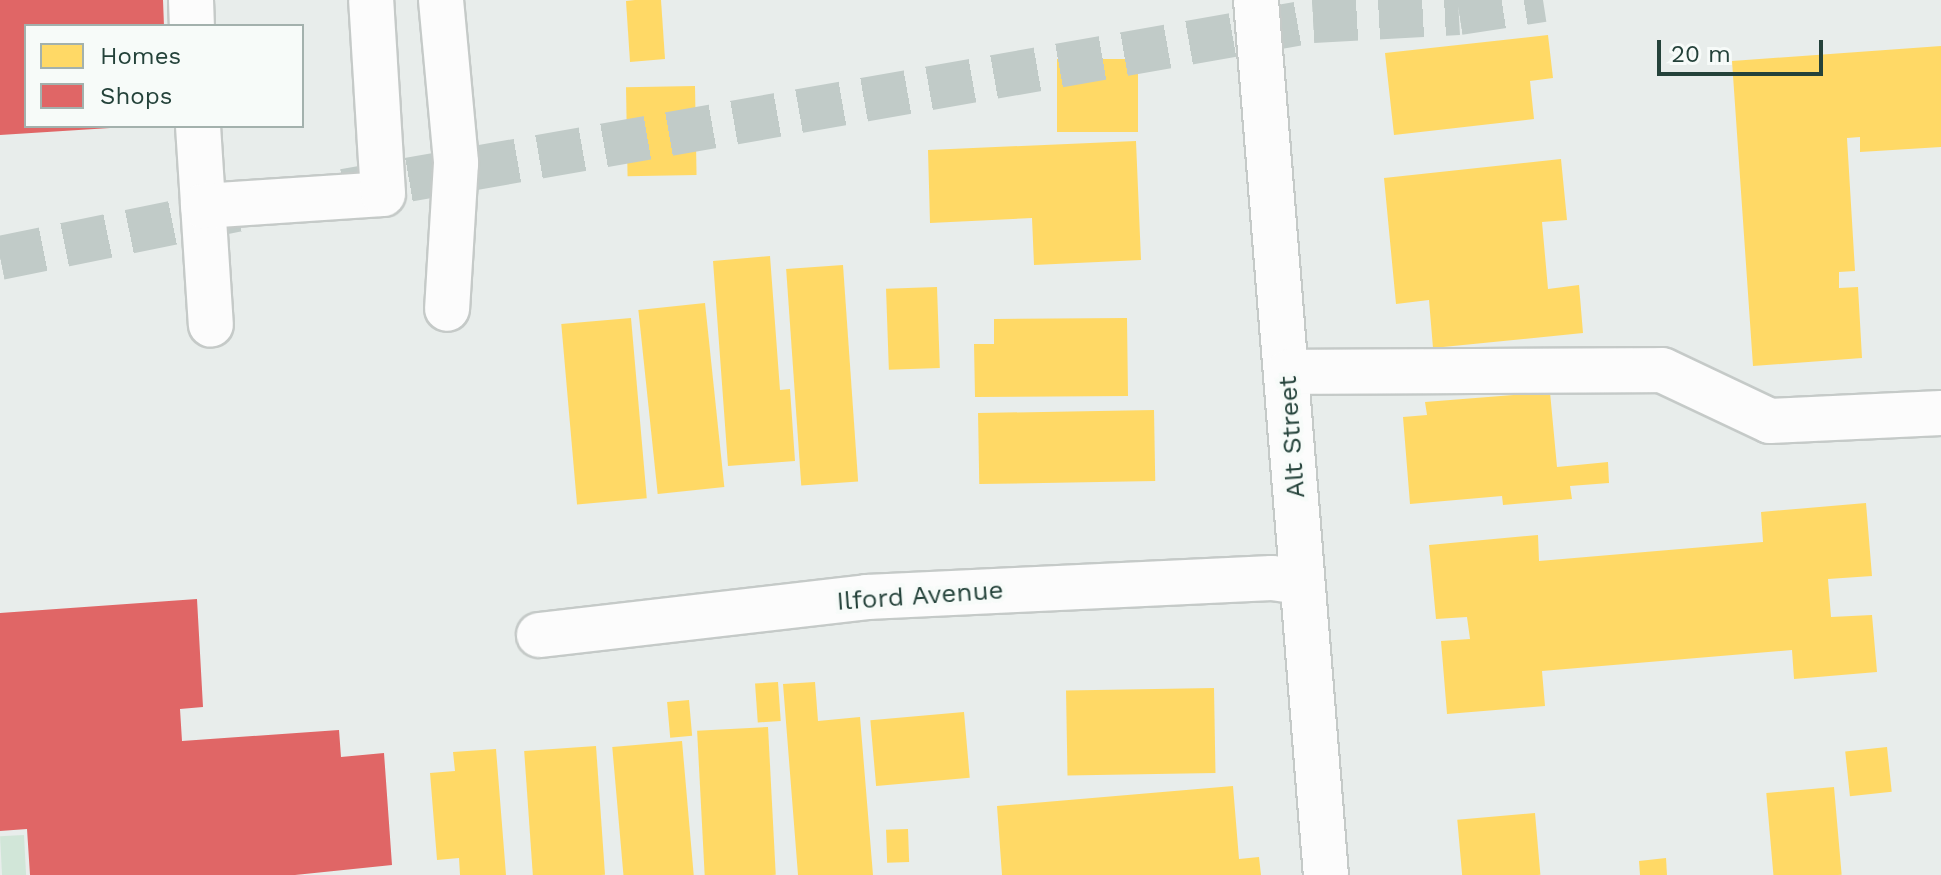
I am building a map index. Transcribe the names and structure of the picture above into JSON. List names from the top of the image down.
{
  "streets": {
    "street": ["Alt Street", "Ilford Avenue"]
  },
  "crossings": [
    ["Alt Street", "Ilford Avenue"]
  ],
  "legend": ["Homes", "Shops"],
  "scale_bar": "20 m"
}
